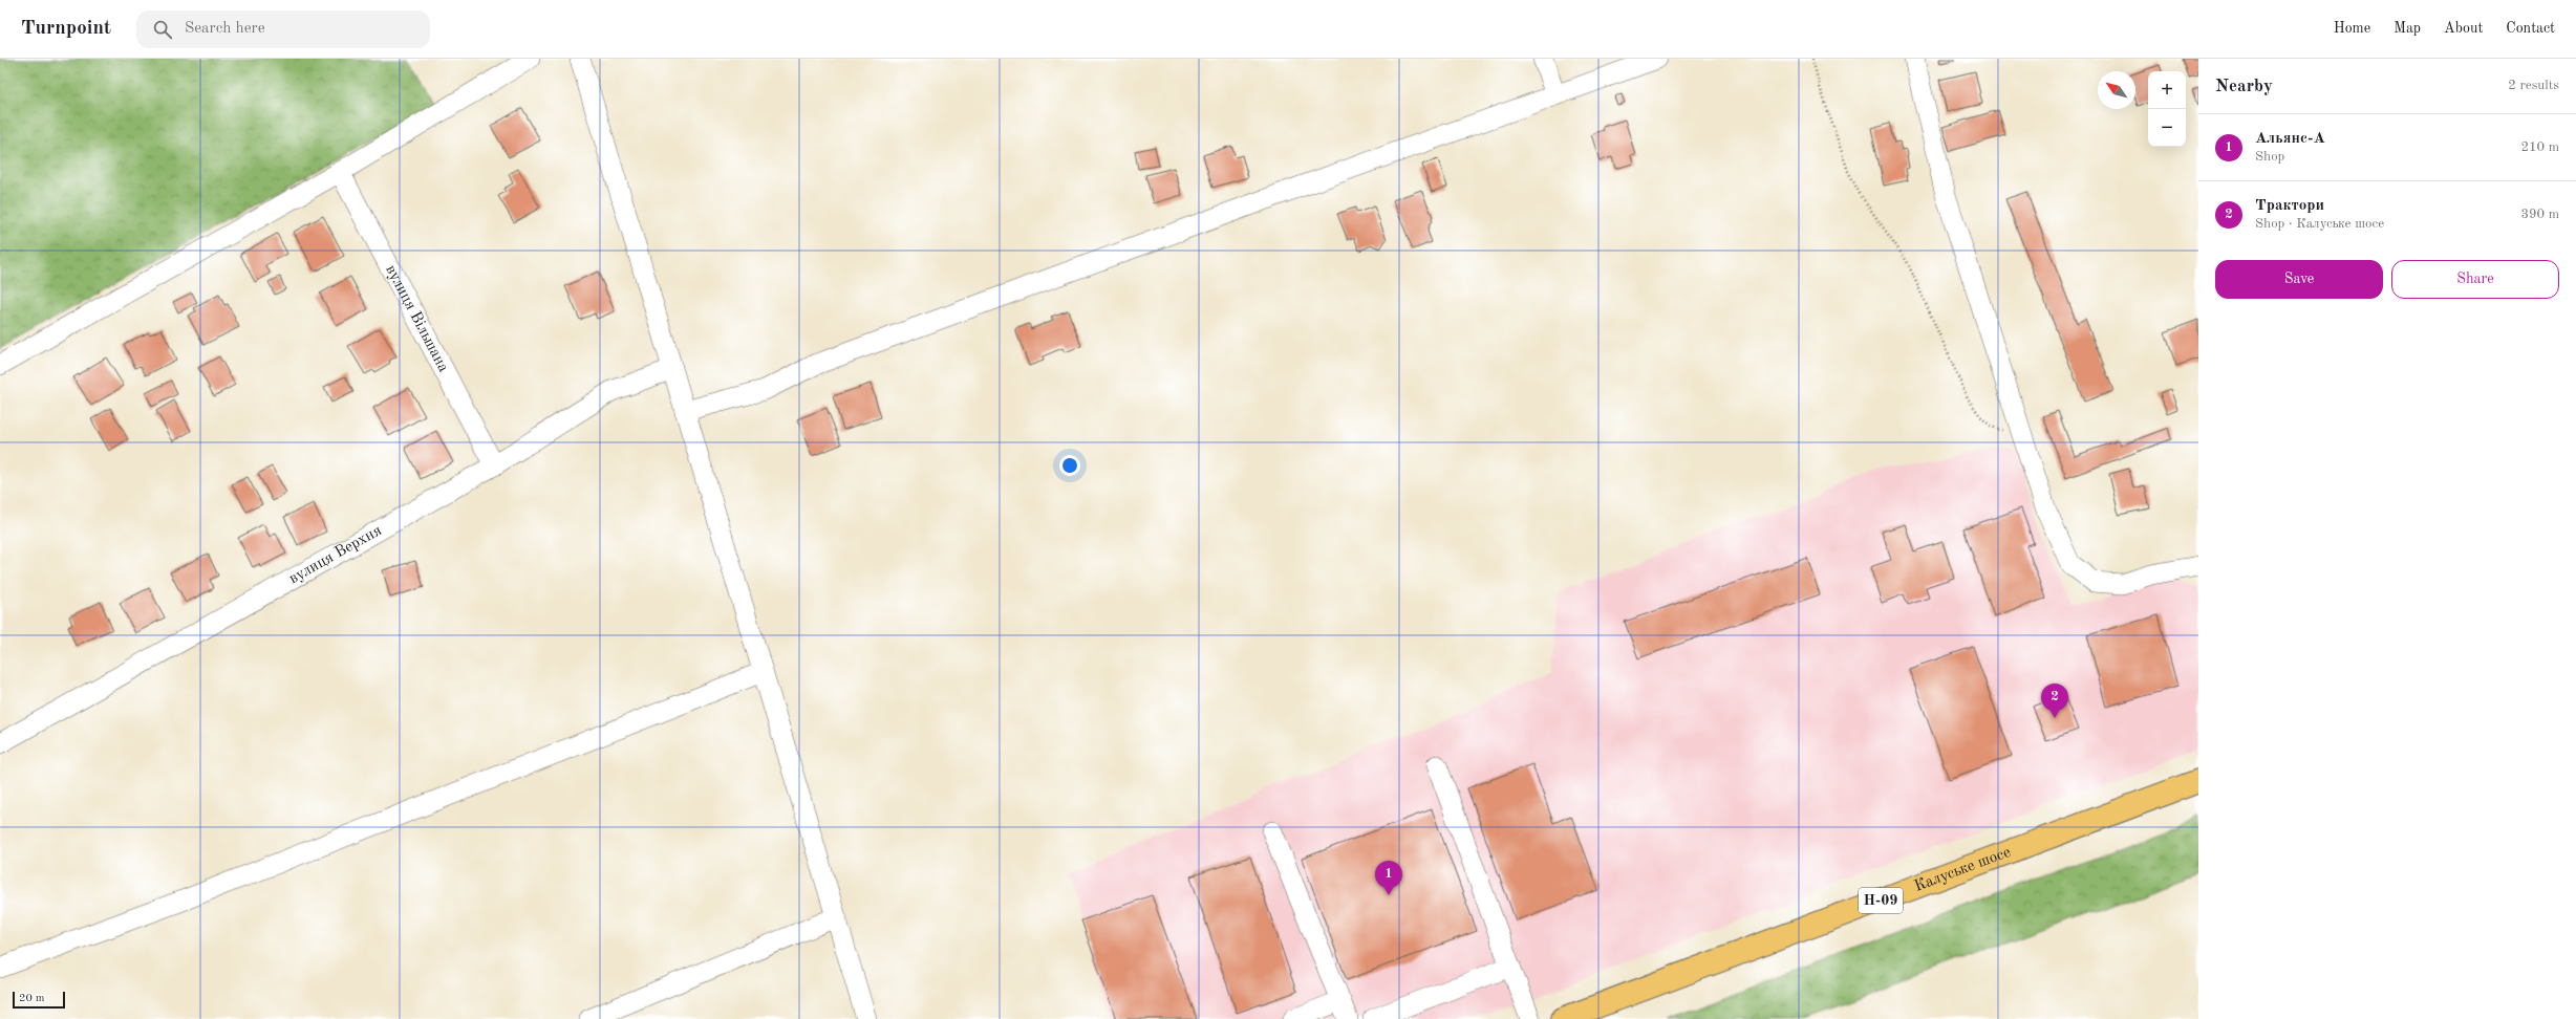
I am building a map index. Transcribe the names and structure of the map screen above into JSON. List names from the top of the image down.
{
  "streets": {
    "main road": ["Калуське шосе", "Н-09"],
    "street": ["вулиця Вільшана", "вулиця Верхня"]
  },
  "crossings": [
    ["вулиця Вільшана", "вулиця Верхня"]
  ],
  "scale_bar": "20 m",
  "north": "top left",
  "page": {
    "header": "Turnpoint",
    "search": "Search here",
    "nav": [
      "Home",
      "Map",
      "About",
      "Contact"
    ],
    "heading": ["Nearby", "2 results"],
    "map_buttons": ["+", "−"],
    "list": [
      {
        "mark": "1",
        "name": "Альянс-А",
        "note": "Shop",
        "value": "210 m"
      },
      {
        "mark": "2",
        "name": "Трактори",
        "note": "Shop · Калуське шосе",
        "value": "390 m"
      }
    ],
    "buttons": ["Save", "Share"],
    "pins": ["2", "1"],
    "scale": "20 m"
  }
}
